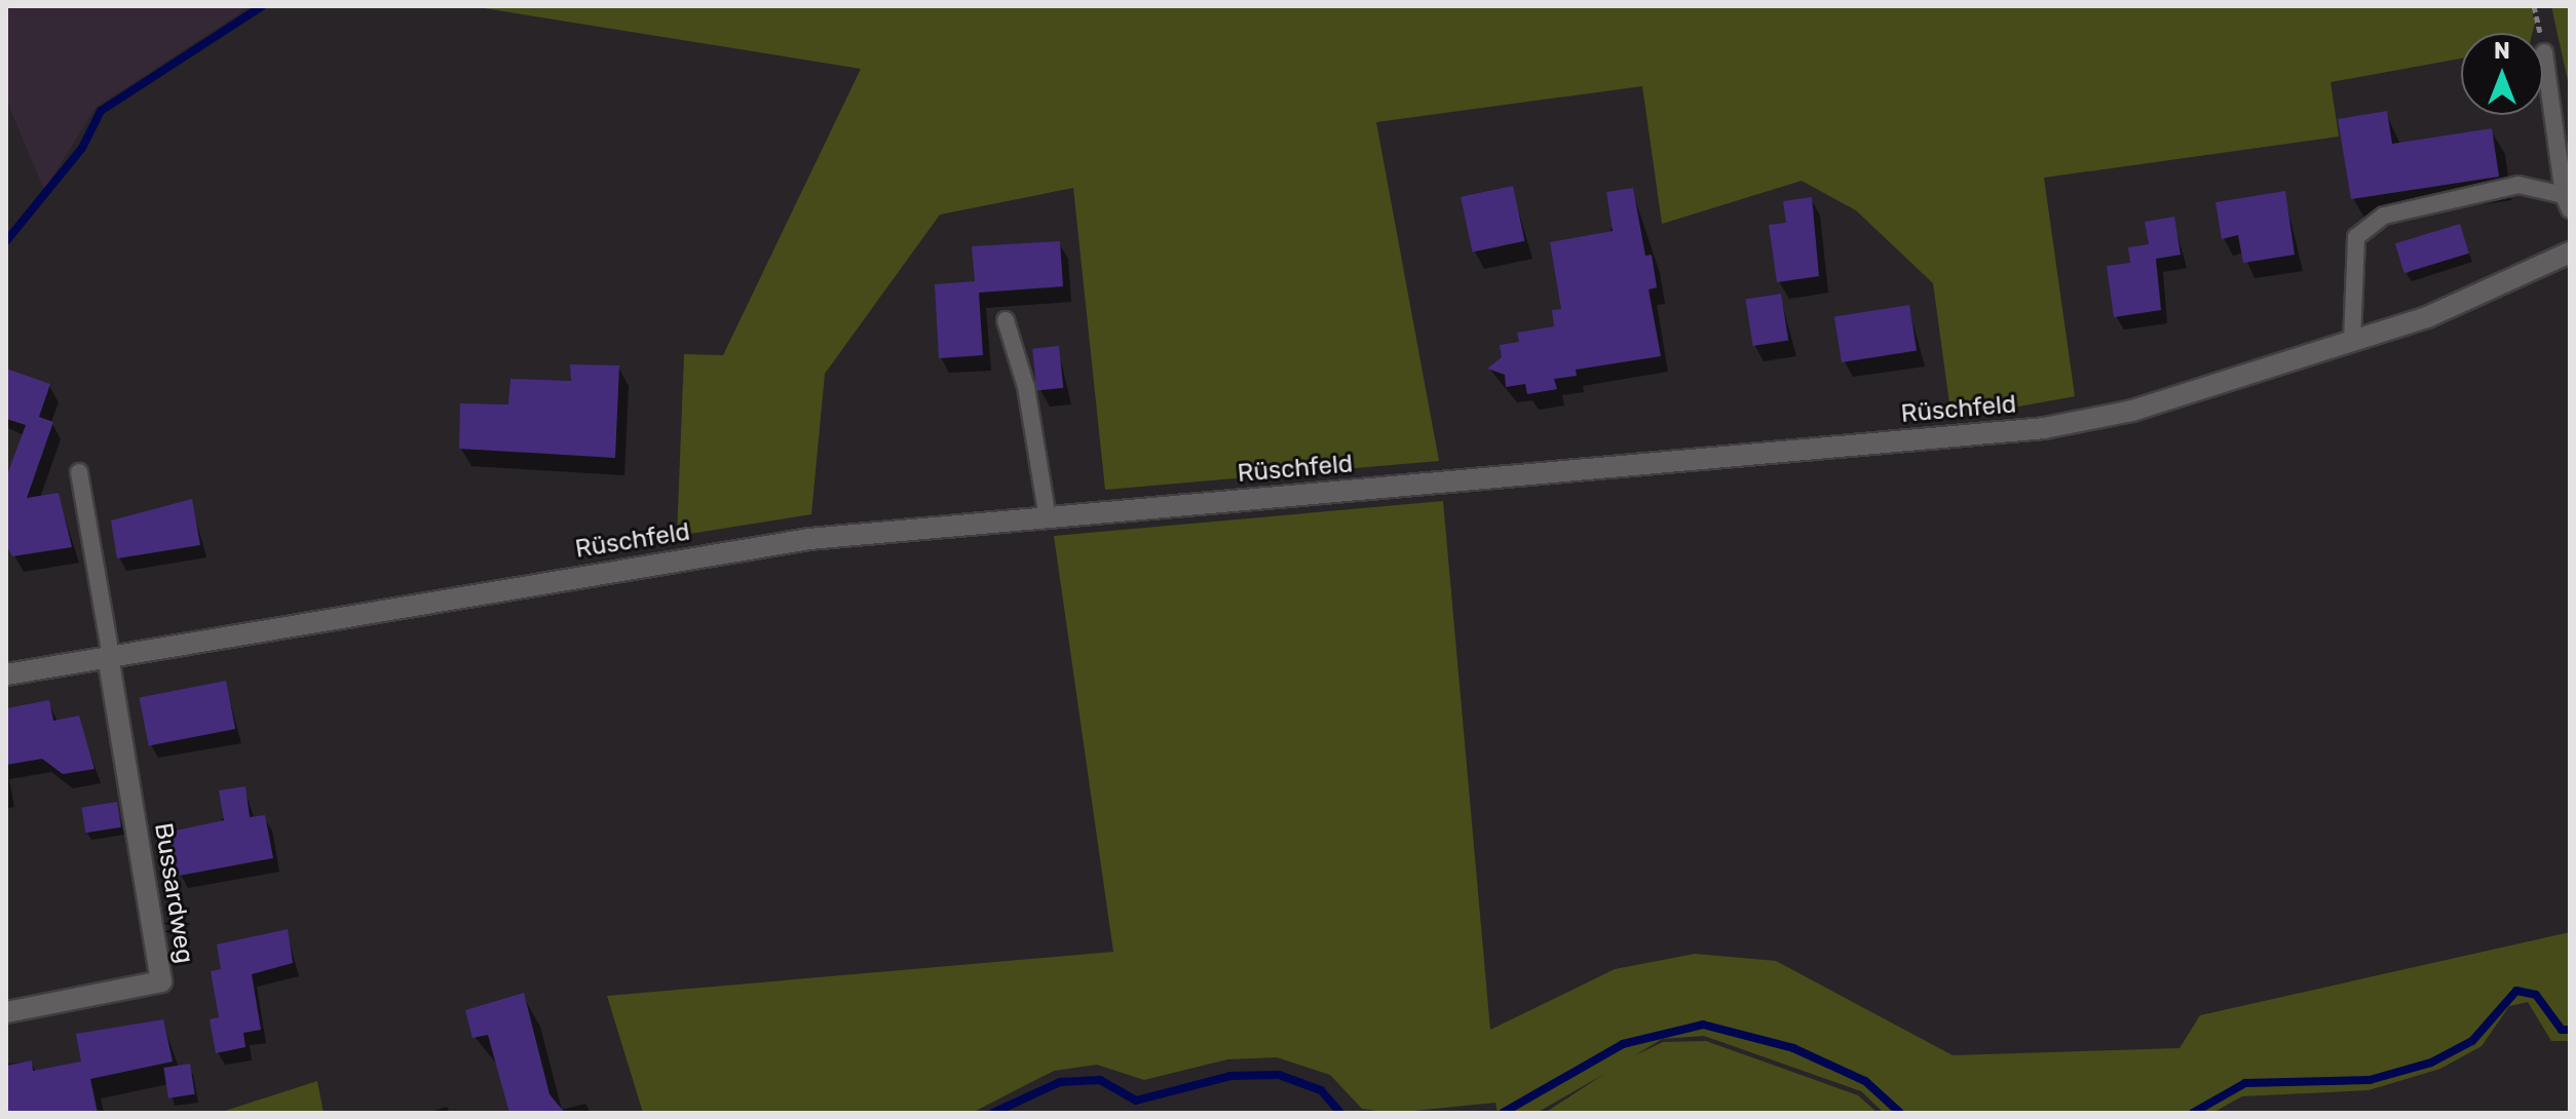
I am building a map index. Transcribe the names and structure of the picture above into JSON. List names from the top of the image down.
{
  "streets": {
    "street": ["Rüschfeld", "Bussardweg"]
  },
  "crossings": [
    ["Rüschfeld", "Bussardweg"]
  ],
  "north": "top"
}
